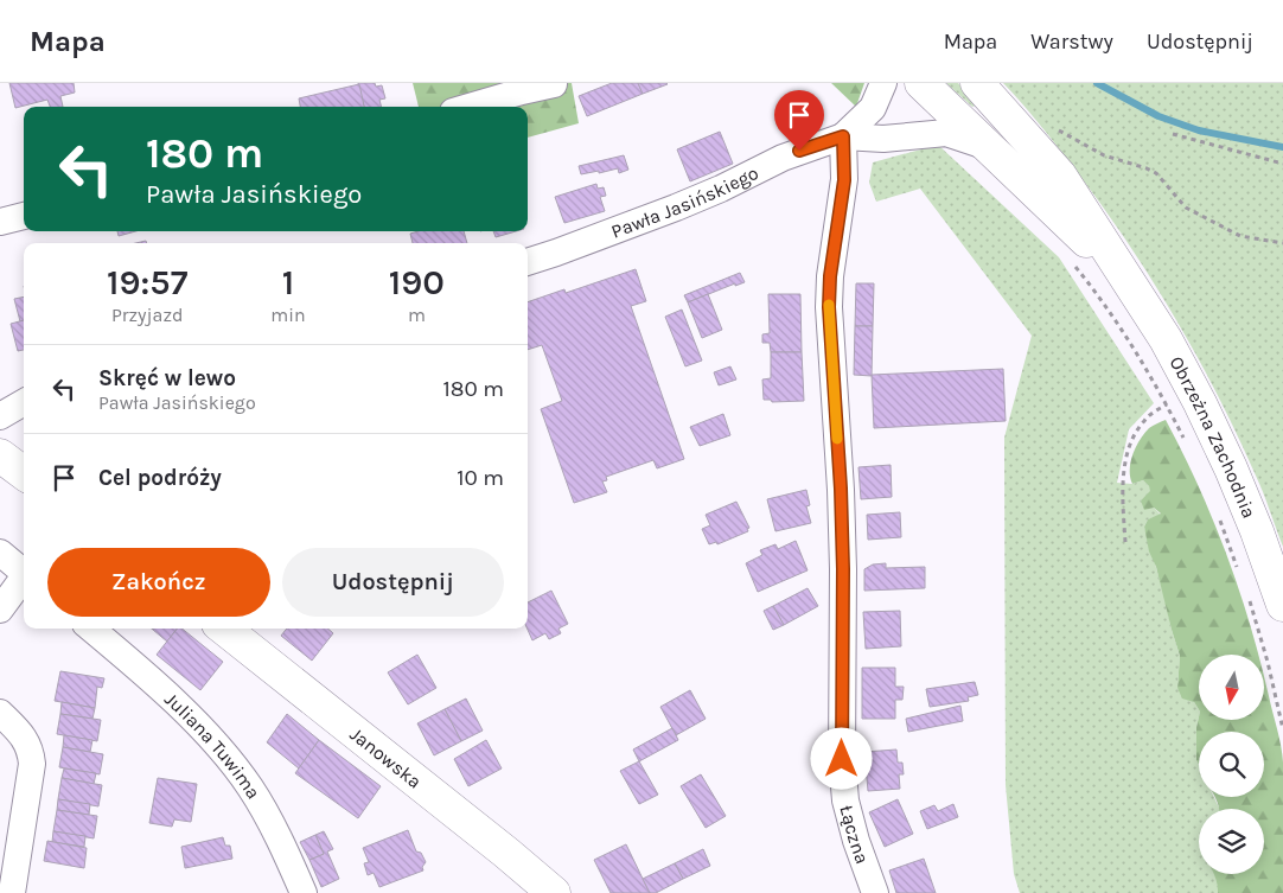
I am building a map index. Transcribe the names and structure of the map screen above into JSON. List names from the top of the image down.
{
  "streets": {
    "street": [
      "Pawła Jasińskiego",
      "Obrzeżna Zachodnia",
      "Juliana Tuwima",
      "Janowska",
      "Łączna"
    ]
  },
  "crossings": [
    ["Pawła Jasińskiego", "Obrzeżna Zachodnia"],
    ["Pawła Jasińskiego", "Łączna"]
  ],
  "north": "bottom",
  "page": {
    "header": "Mapa",
    "nav": ["Mapa", "Warstwy", "Udostępnij"],
    "turn": ["180 m", "Pawła Jasińskiego"],
    "eta": [
      "19:57",
      "Przyjazd",
      "1",
      "min",
      "190",
      "m"
    ],
    "list": [
      {
        "name": "Skręć w lewo",
        "note": "Pawła Jasińskiego",
        "value": "180 m"
      },
      {
        "name": "Cel podróży",
        "value": "10 m"
      }
    ],
    "buttons": ["Zakończ", "Udostępnij"]
  }
}
